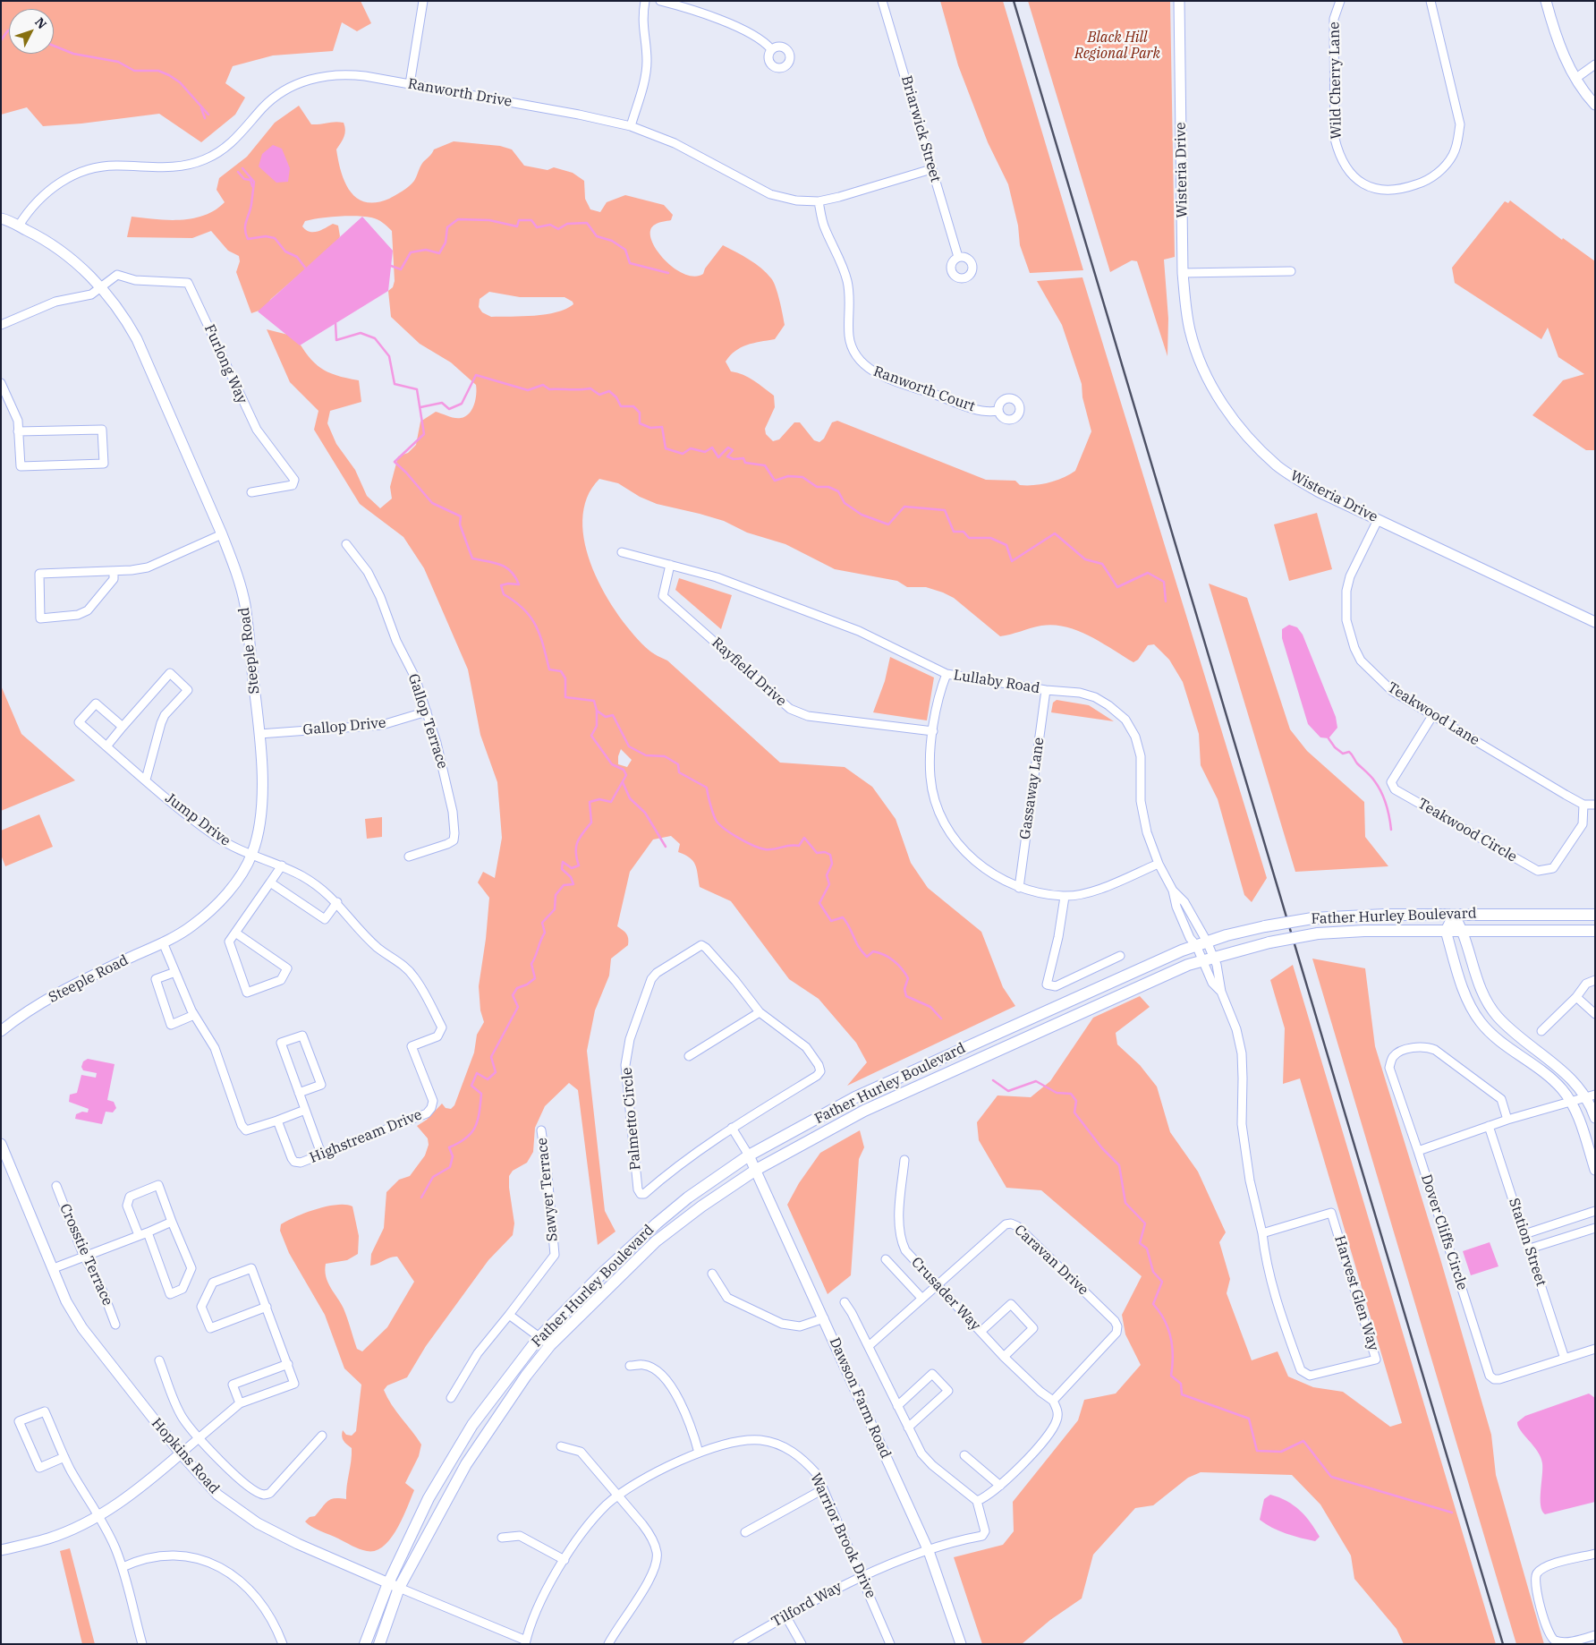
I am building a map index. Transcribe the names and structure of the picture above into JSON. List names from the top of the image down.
{
  "streets": {
    "main road": ["Father Hurley Boulevard"],
    "street": [
      "Wild Cherry Lane",
      "Ranworth Drive",
      "Briarwick Street",
      "Wisteria Drive",
      "Furlong Way",
      "Ranworth Court",
      "Steeple Road",
      "Rayfield Drive",
      "Lullaby Road",
      "Teakwood Lane",
      "Gallop Terrace",
      "Gallop Drive",
      "Gassaway Lane",
      "Jump Drive",
      "Teakwood Circle",
      "Palmetto Circle",
      "Highstream Drive",
      "Sawyer Terrace",
      "Dover Cliffs Circle",
      "Station Street",
      "Crosstie Terrace",
      "Caravan Drive",
      "Harvest Glen Way",
      "Crusader Way",
      "Dawson Farm Road",
      "Hopkins Road",
      "Warrior Brook Drive",
      "Tilford Way"
    ]
  },
  "crossings": [
    ["Ranworth Drive", "Briarwick Street"],
    ["Ranworth Drive", "Ranworth Court"],
    ["Ranworth Drive", "Steeple Road"],
    ["Wisteria Drive", "Teakwood Lane"],
    ["Furlong Way", "Steeple Road"],
    ["Steeple Road", "Gallop Drive"],
    ["Steeple Road", "Jump Drive"],
    ["Steeple Road", "Highstream Drive"],
    ["Rayfield Drive", "Lullaby Road"],
    ["Lullaby Road", "Gassaway Lane"],
    ["Lullaby Road", "Father Hurley Boulevard"],
    ["Lullaby Road", "Harvest Glen Way"],
    ["Teakwood Lane", "Teakwood Circle"],
    ["Gallop Terrace", "Gallop Drive"],
    ["Jump Drive", "Highstream Drive"],
    ["Father Hurley Boulevard", "Harvest Glen Way"],
    ["Father Hurley Boulevard", "Dawson Farm Road"],
    ["Father Hurley Boulevard", "Hopkins Road"],
    ["Dover Cliffs Circle", "Station Street"],
    ["Caravan Drive", "Crusader Way"],
    ["Dawson Farm Road", "Tilford Way"],
    ["Hopkins Road", "Warrior Brook Drive"],
    ["Warrior Brook Drive", "Tilford Way"]
  ],
  "parks": ["Black Hill Regional Park"],
  "north": "top right"
}
